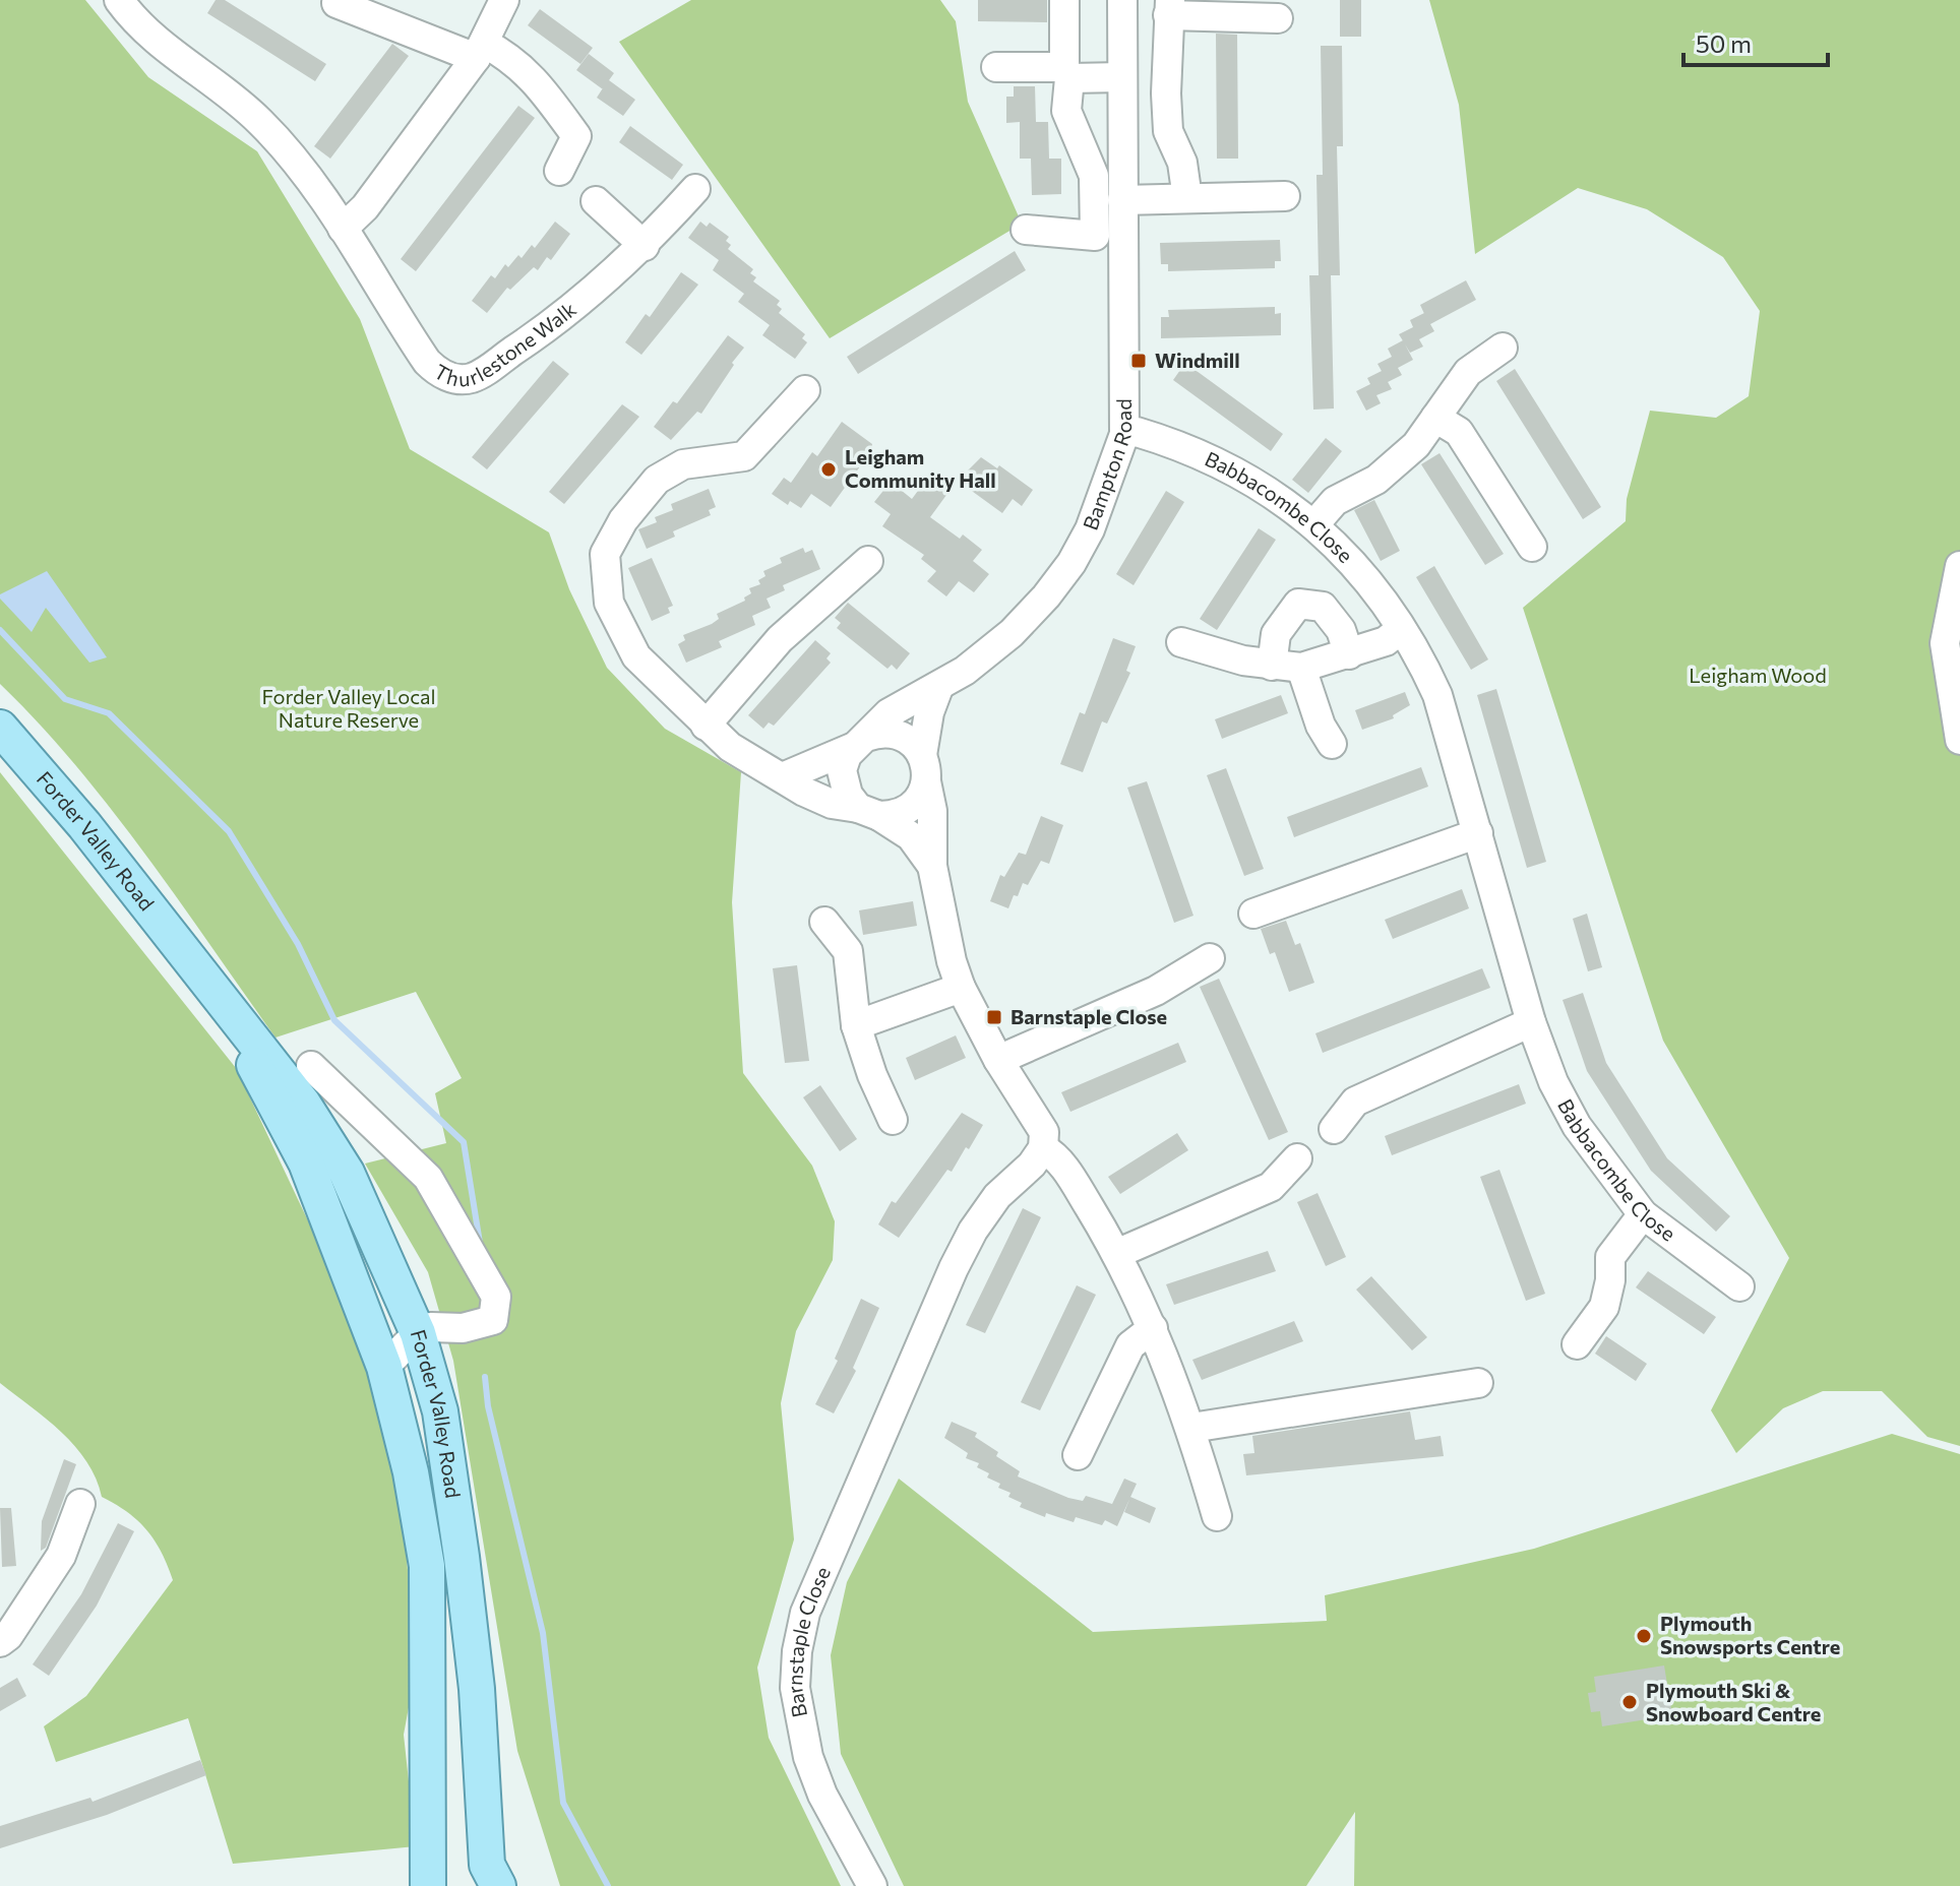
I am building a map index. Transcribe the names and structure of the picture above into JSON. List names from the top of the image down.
{
  "streets": {
    "main road": ["Forder Valley Road"],
    "street": [
      "Thurlestone Walk",
      "Bampton Road",
      "Babbacombe Close",
      "Barnstaple Close"
    ]
  },
  "crossings": [
    ["Bampton Road", "Babbacombe Close"]
  ],
  "parks": ["Leigham Wood", "Forder Valley Local Nature Reserve"],
  "places": {
    "transit": ["Windmill", "Barnstaple Close"],
    "other": ["Leigham Community Hall", "Plymouth Snowsports Centre", "Plymouth Ski & Snowboard Centre"]
  },
  "scale_bar": "50 m"
}
